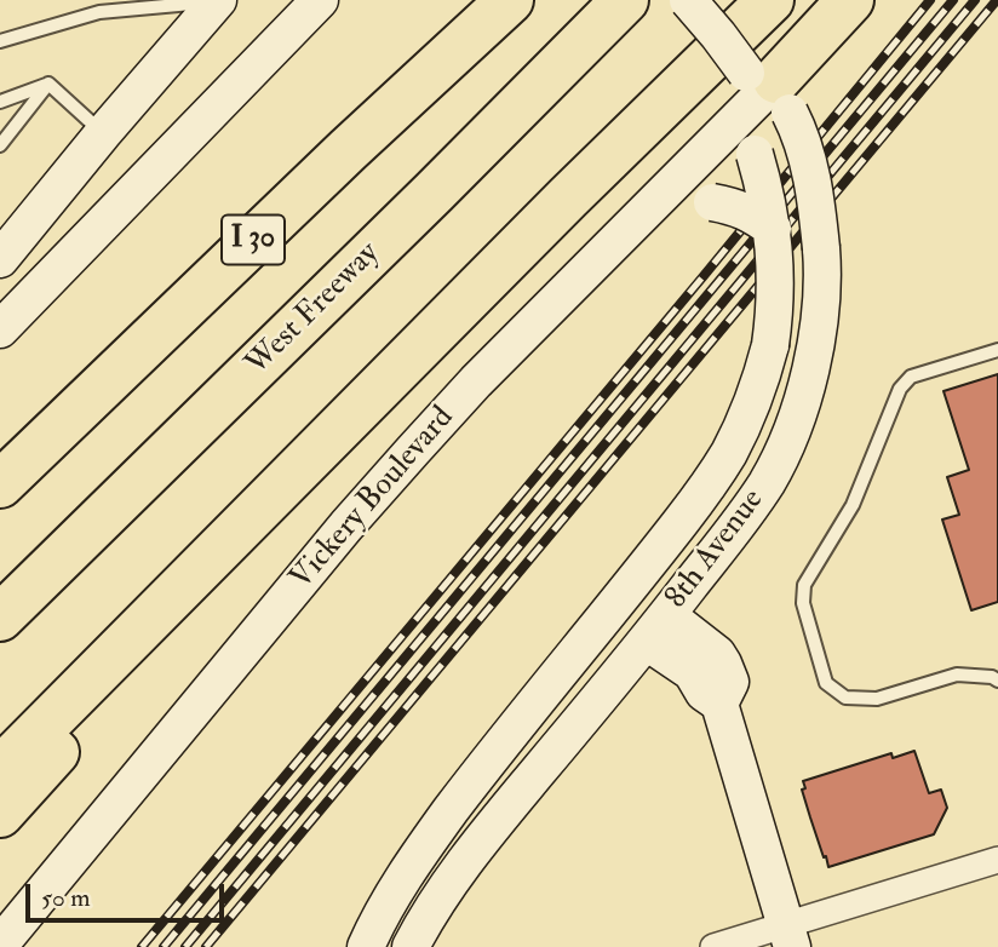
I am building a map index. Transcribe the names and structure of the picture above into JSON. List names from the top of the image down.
{
  "streets": {
    "highway": ["I 30", "West Freeway"],
    "main road": ["Vickery Boulevard", "8th Avenue"]
  },
  "crossings": [
    ["Vickery Boulevard", "8th Avenue"]
  ],
  "scale_bar": "50 m"
}
